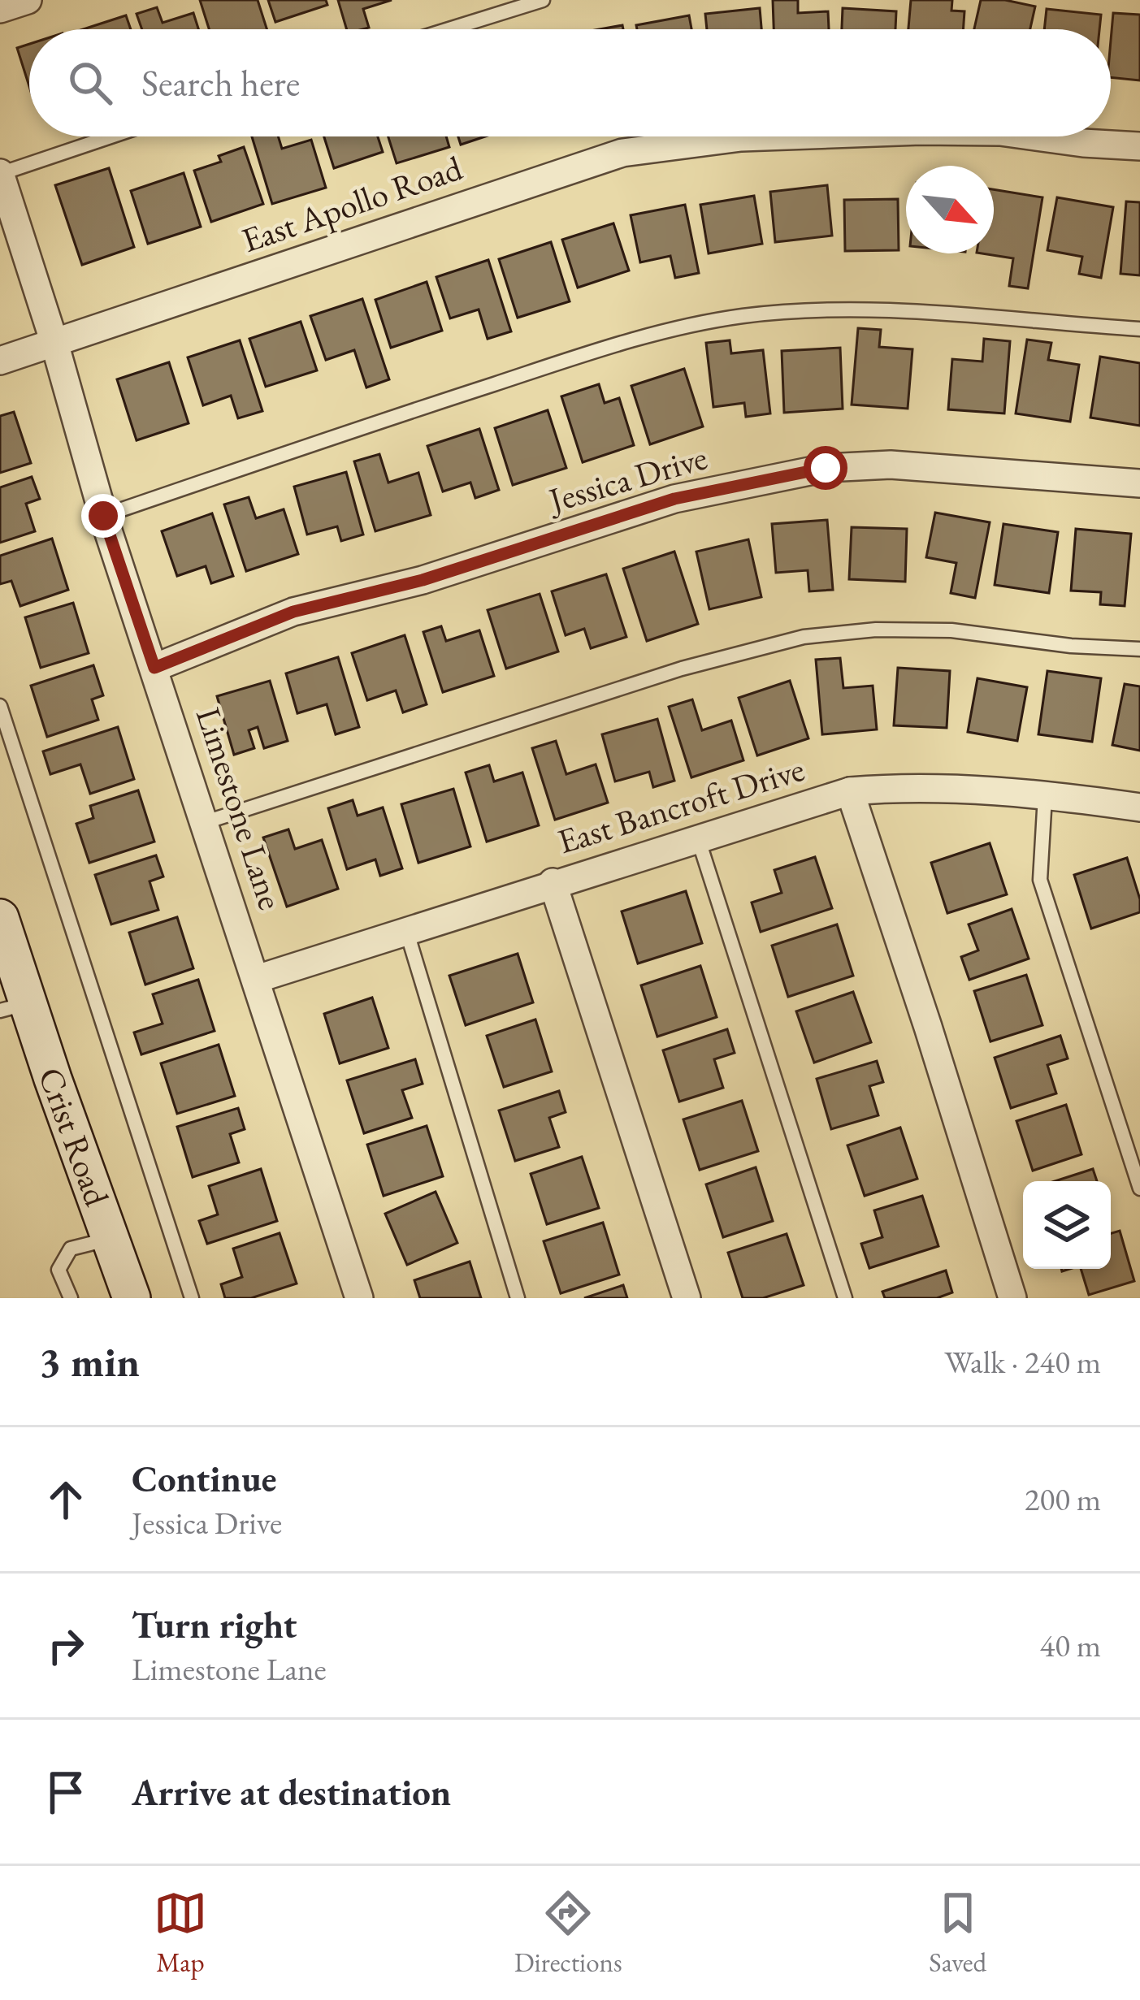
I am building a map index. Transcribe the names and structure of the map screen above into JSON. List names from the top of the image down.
{
  "streets": {
    "street": [
      "East Apollo Road",
      "Jessica Drive",
      "East Bancroft Drive",
      "Limestone Lane",
      "Crist Road"
    ]
  },
  "crossings": [
    ["East Apollo Road", "Limestone Lane"],
    ["Jessica Drive", "Limestone Lane"],
    ["East Bancroft Drive", "Limestone Lane"]
  ],
  "north": "bottom right",
  "page": {
    "search": "Search here",
    "heading": ["3 min", "Walk · 240 m"],
    "list": [
      ["Continue", "Jessica Drive", "200 m"],
      ["Turn right", "Limestone Lane", "40 m"],
      "Arrive at destination"
    ],
    "nav": ["Map", "Directions", "Saved"]
  }
}
